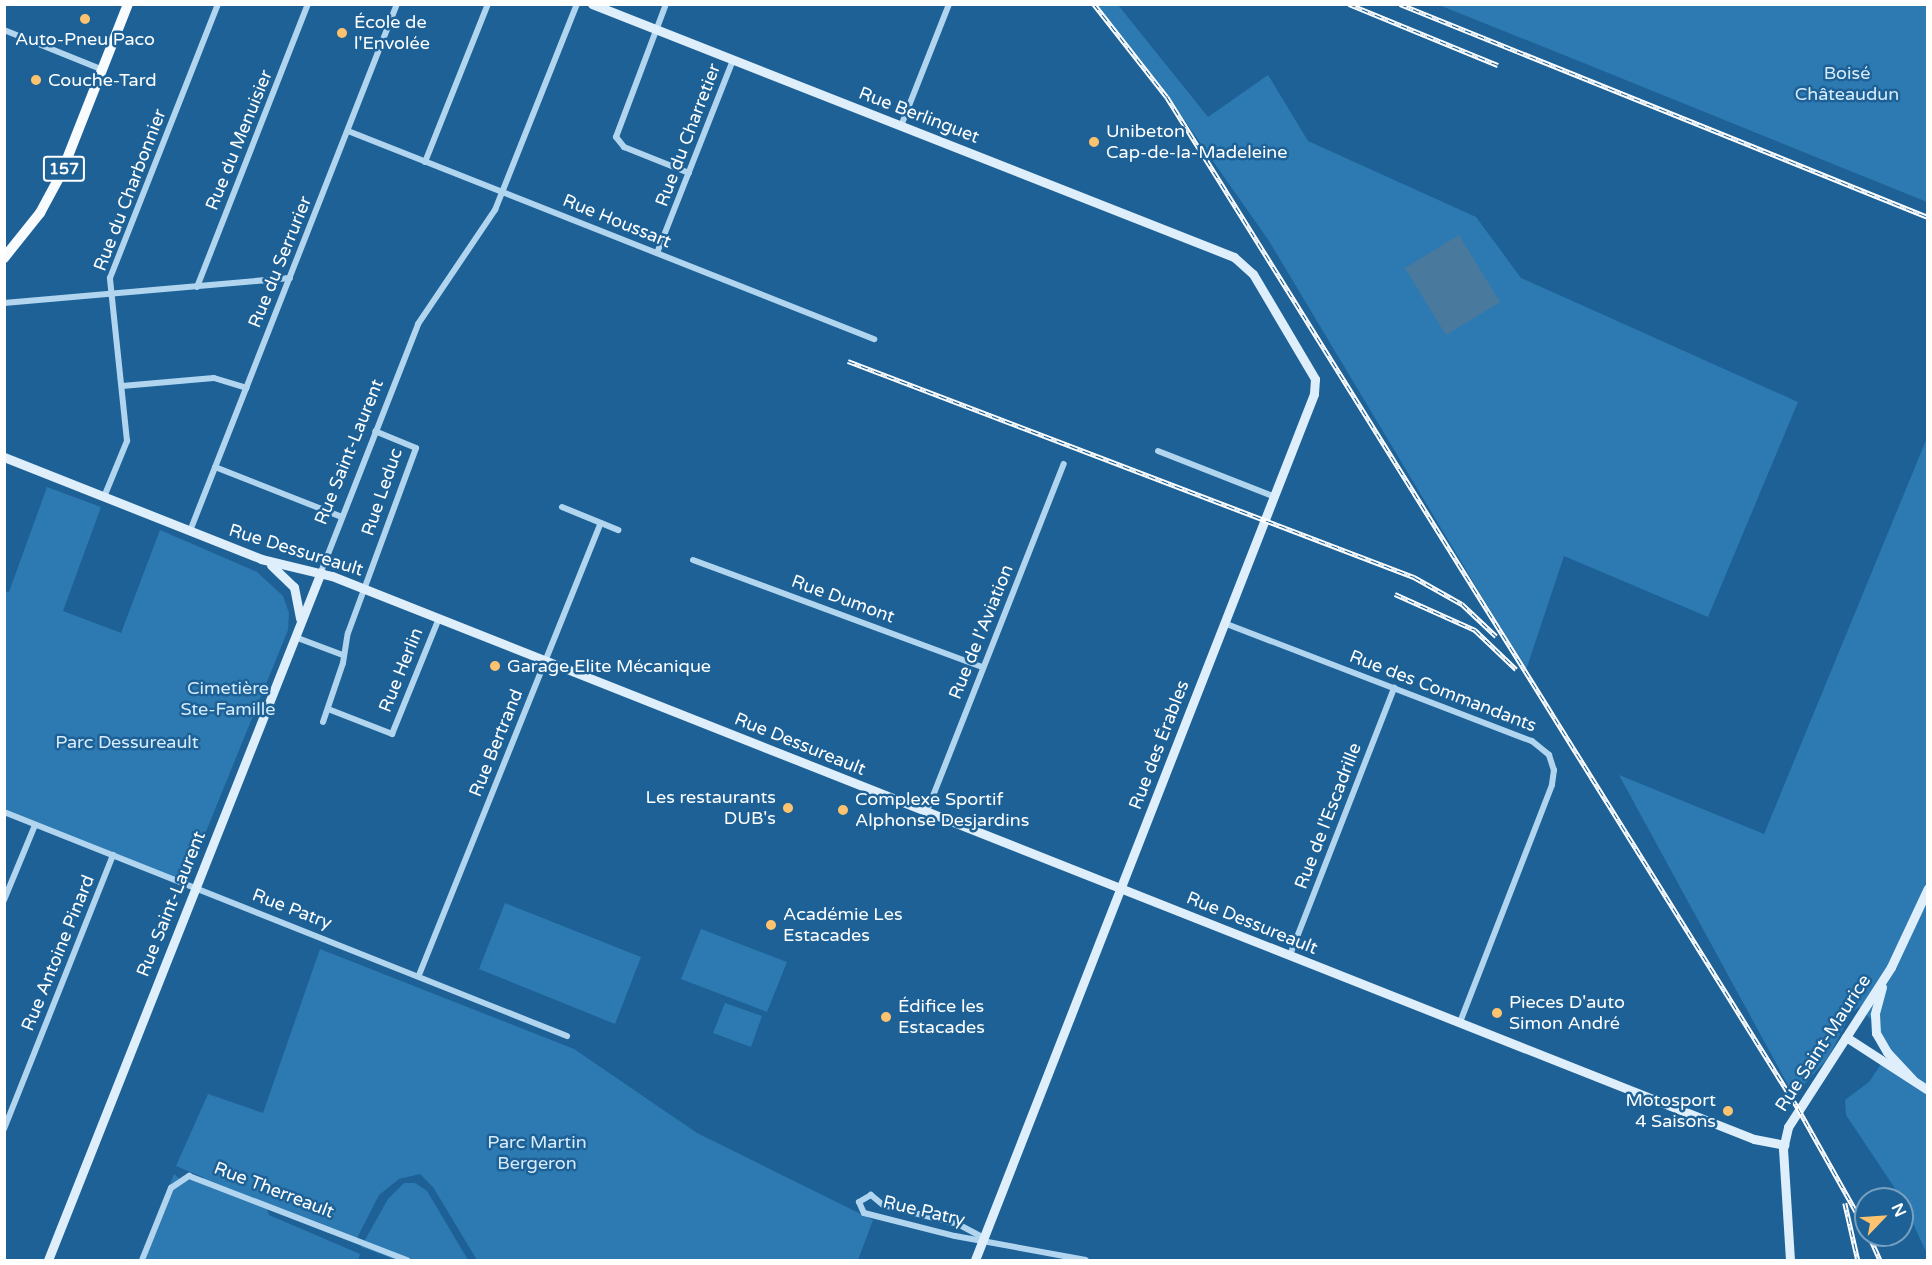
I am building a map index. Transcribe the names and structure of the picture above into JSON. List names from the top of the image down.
{
  "streets": {
    "main road": ["157"],
    "street": [
      "Rue Berlinguet",
      "Rue du Charretier",
      "Rue du Menuisier",
      "Rue du Charbonnier",
      "Rue Houssart",
      "Rue du Serrurier",
      "Rue Saint-Laurent",
      "Rue Leduc",
      "Rue Dessureault",
      "Rue Dumont",
      "Rue de l'Aviation",
      "Rue Herlin",
      "Rue des Commandants",
      "Rue Bertrand",
      "Rue des Érables",
      "Rue de l'Escadrille",
      "Rue Patry",
      "Rue Antoine Pinard",
      "Rue Saint-Maurice",
      "Rue Therreault"
    ]
  },
  "crossings": [
    ["Rue Berlinguet", "Rue du Charretier"],
    ["Rue Berlinguet", "Rue des Érables"],
    ["Rue du Charretier", "Rue Houssart"],
    ["Rue du Charbonnier", "Rue Dessureault"],
    ["Rue Houssart", "Rue du Serrurier"],
    ["Rue Houssart", "Rue Saint-Laurent"],
    ["Rue du Serrurier", "Rue Dessureault"],
    ["Rue Saint-Laurent", "Rue Leduc"],
    ["Rue Saint-Laurent", "Rue Dessureault"],
    ["Rue Saint-Laurent", "Rue Patry"],
    ["Rue Leduc", "Rue Dessureault"],
    ["Rue Leduc", "Rue Herlin"],
    ["Rue Dessureault", "Rue de l'Aviation"],
    ["Rue Dessureault", "Rue Herlin"],
    ["Rue Dessureault", "Rue des Commandants"],
    ["Rue Dessureault", "Rue Bertrand"],
    ["Rue Dessureault", "Rue des Érables"],
    ["Rue Dessureault", "Rue de l'Escadrille"],
    ["Rue Dessureault", "Rue Saint-Maurice"],
    ["Rue Dumont", "Rue de l'Aviation"],
    ["Rue des Commandants", "Rue des Érables"],
    ["Rue des Commandants", "Rue de l'Escadrille"],
    ["Rue Bertrand", "Rue Patry"],
    ["Rue des Érables", "Rue Patry"],
    ["Rue Patry", "Rue Antoine Pinard"]
  ],
  "parks": [
    "Boisé Châteaudun",
    "Cimetière Ste-Famille",
    "Parc Dessureault",
    "Parc Martin Bergeron"
  ],
  "places": [
    "Auto-Pneu Paco",
    "École de l'Envolée",
    "Couche-Tard",
    "Unibeton Cap-de-la-Madeleine",
    "Garage Elite Mécanique",
    "Les restaurants DUB's",
    "Complexe Sportif Alphonse Desjardins",
    "Académie Les Estacades",
    "Pieces D'auto Simon André",
    "Édifice les Estacades",
    "Motosport 4 Saisons"
  ],
  "north": "top right"
}
